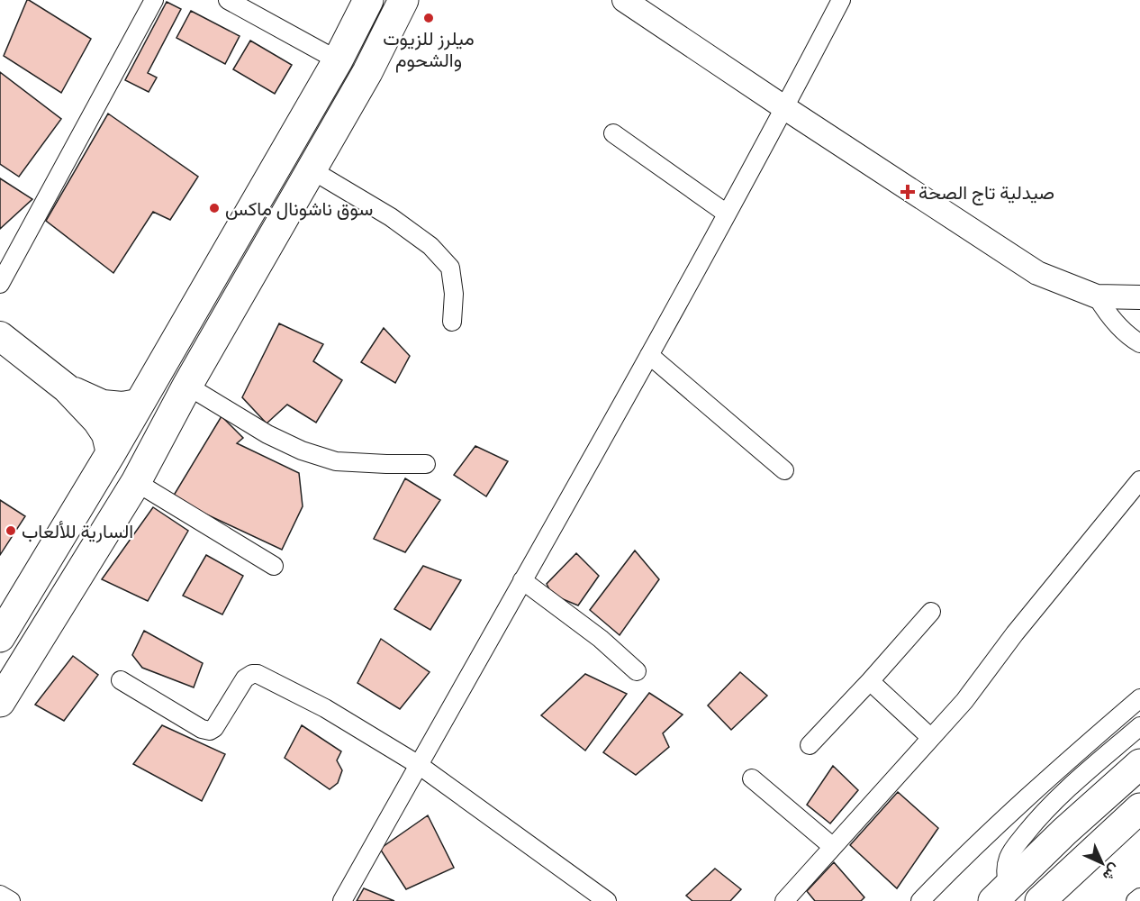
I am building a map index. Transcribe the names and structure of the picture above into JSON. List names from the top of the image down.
{
  "places": {
    "other": ["ميلرز للزيوت والشحوم", "سوق ناشونال ماكس", "السارية للألعاب"],
    "health": ["صيدلية تاج الصحة"]
  },
  "north": "bottom right"
}
